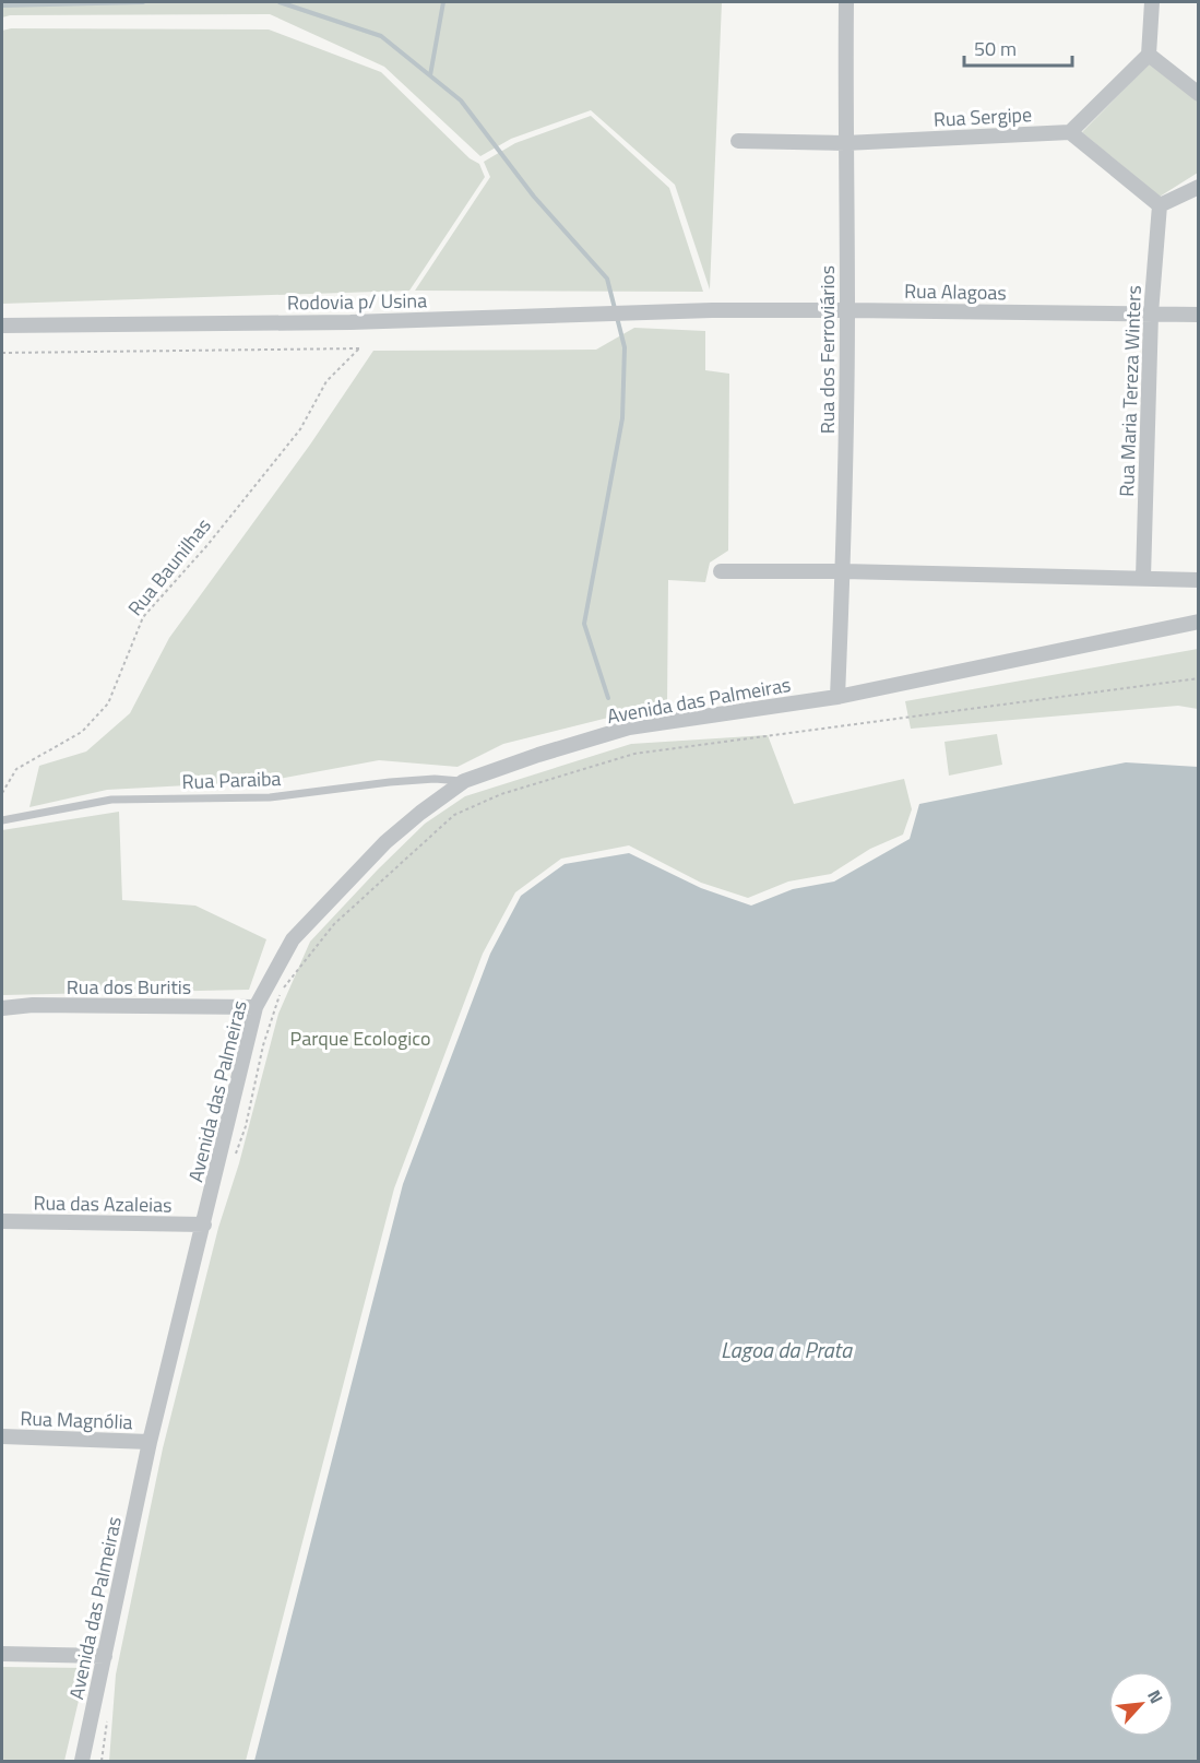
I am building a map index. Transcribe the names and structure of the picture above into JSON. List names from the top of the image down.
{
  "streets": {
    "street": [
      "Rua Sergipe",
      "Rua Alagoas",
      "Rodovia p/ Usina",
      "Rua dos Ferroviários",
      "Rua Maria Tereza Winters",
      "Avenida das Palmeiras",
      "Rua dos Buritis",
      "Rua das Azaleias",
      "Rua Magnólia"
    ],
    "lane": ["Rua Paraiba"],
    "path": ["Rua Baunilhas"]
  },
  "crossings": [
    ["Rua Sergipe", "Rua dos Ferroviários"],
    ["Rua Alagoas", "Rodovia p/ Usina"],
    ["Rua Alagoas", "Rua dos Ferroviários"],
    ["Rua Alagoas", "Rua Maria Tereza Winters"],
    ["Rua dos Ferroviários", "Avenida das Palmeiras"],
    ["Avenida das Palmeiras", "Rua Paraiba"],
    ["Avenida das Palmeiras", "Rua dos Buritis"],
    ["Avenida das Palmeiras", "Rua das Azaleias"],
    ["Avenida das Palmeiras", "Rua Magnólia"]
  ],
  "water": ["Lagoa da Prata"],
  "parks": ["Parque Ecologico"],
  "scale_bar": "50 m",
  "north": "top right"
}
